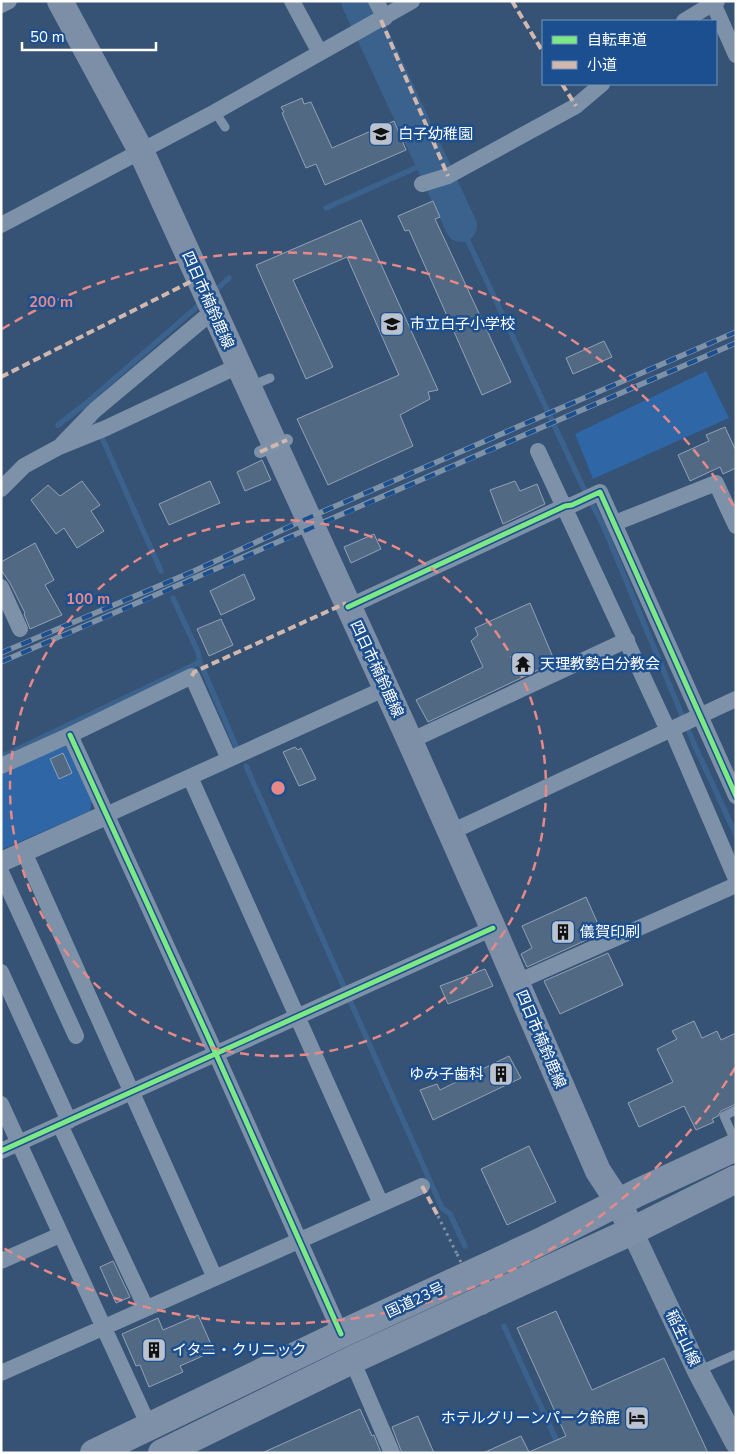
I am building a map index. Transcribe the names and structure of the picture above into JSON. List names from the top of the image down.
{
  "streets": {
    "highway": ["国道23号"],
    "main road": ["四日市楠鈴鹿線", "稲生山線"]
  },
  "crossings": [
    ["四日市楠鈴鹿線", "国道23号"],
    ["四日市楠鈴鹿線", "稲生山線"],
    ["国道23号", "稲生山線"]
  ],
  "places": {
    "school or university": ["白子幼稚園", "市立白子小学校"],
    "temple": ["天理教勢白分教会"],
    "building": ["儀賀印刷", "ゆみ子歯科", "イタニ・クリニック"],
    "hotel": ["ホテルグリーンパーク鈴鹿"]
  },
  "legend": ["自転車道", "小道"],
  "scale_bar": "50 m",
  "rings": ["200 m", "100 m"]
}
